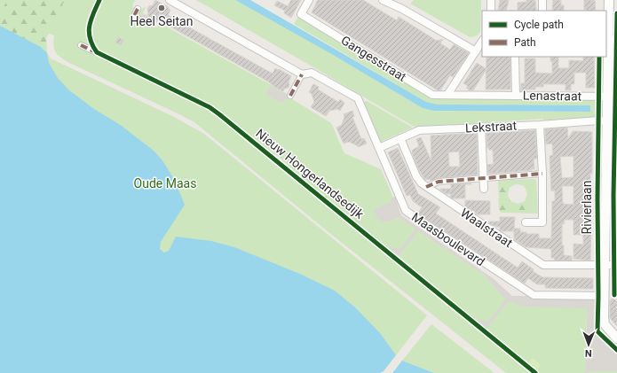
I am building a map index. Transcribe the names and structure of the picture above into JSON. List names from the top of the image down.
{
  "streets": {
    "street": [
      "Gangesstraat",
      "Lenastraat",
      "Lekstraat",
      "Rivierlaan",
      "Waalstraat",
      "Maasboulevard"
    ],
    "cycle path": ["Nieuw Hongerlandsedijk"]
  },
  "crossings": [
    ["Gangesstraat", "Lenastraat"],
    ["Lenastraat", "Rivierlaan"],
    ["Lekstraat", "Rivierlaan"],
    ["Lekstraat", "Waalstraat"],
    ["Lekstraat", "Maasboulevard"],
    ["Rivierlaan", "Waalstraat"],
    ["Rivierlaan", "Maasboulevard"]
  ],
  "parks": ["Oude Maas"],
  "places": ["Heel Seitan"],
  "legend": ["Cycle path", "Path"],
  "north": "bottom"
}
